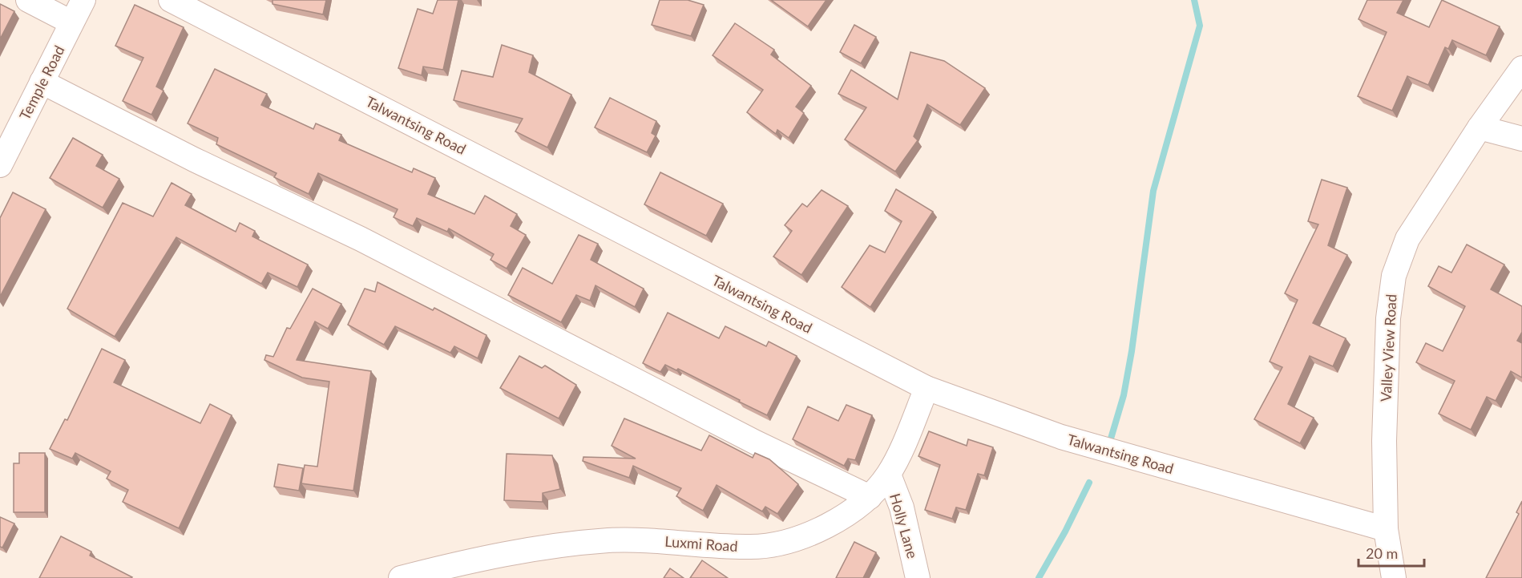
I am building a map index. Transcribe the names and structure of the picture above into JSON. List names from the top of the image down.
{
  "streets": {
    "street": [
      "Temple Road",
      "Talwantsing Road",
      "Valley View Road",
      "Holly Lane",
      "Luxmi Road"
    ]
  },
  "crossings": [
    ["Talwantsing Road", "Valley View Road"],
    ["Talwantsing Road", "Luxmi Road"],
    ["Holly Lane", "Luxmi Road"]
  ],
  "scale_bar": "20 m"
}
